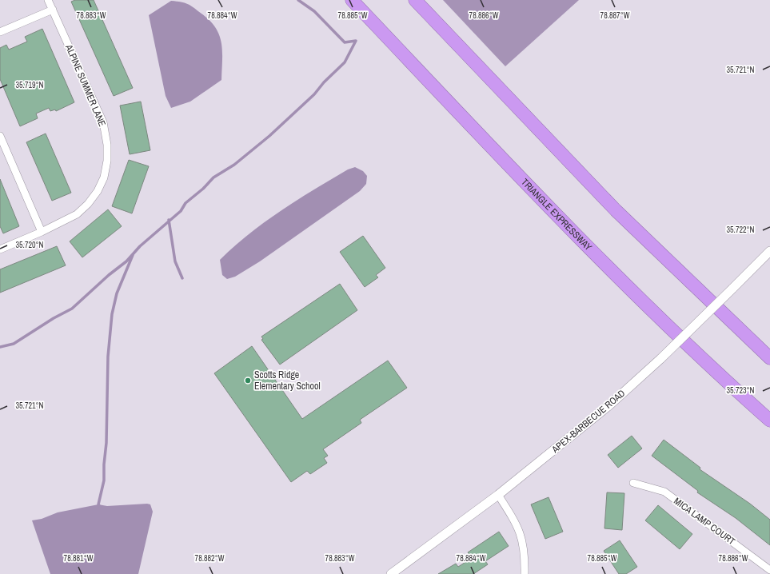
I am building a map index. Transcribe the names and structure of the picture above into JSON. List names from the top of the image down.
{
  "streets": {
    "highway": ["TRIANGLE EXPRESSWAY"],
    "street": ["ALPINE SUMMER LANE", "APEX-BARBECUE ROAD", "MICA LAMP COURT"]
  },
  "places": ["Scotts Ridge Elementary School"],
  "coordinates": [
    "78.883°W",
    "78.884°W",
    "78.885°W",
    "78.886°W",
    "78.887°W",
    "35.721°N",
    "35.719°N",
    "35.722°N",
    "35.720°N",
    "35.723°N",
    "78.881°W",
    "78.882°W"
  ]
}
